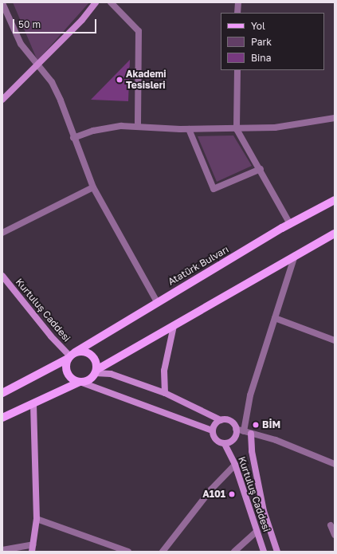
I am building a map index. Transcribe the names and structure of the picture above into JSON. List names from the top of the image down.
{
  "streets": {
    "main road": ["Atatürk Bulvarı", "Kurtuluş Caddesi"]
  },
  "crossings": [
    ["Atatürk Bulvarı", "Kurtuluş Caddesi"]
  ],
  "places": ["Akademi Tesisleri", "BİM", "A101"],
  "legend": ["Yol", "Park", "Bina"],
  "scale_bar": "50 m"
}
